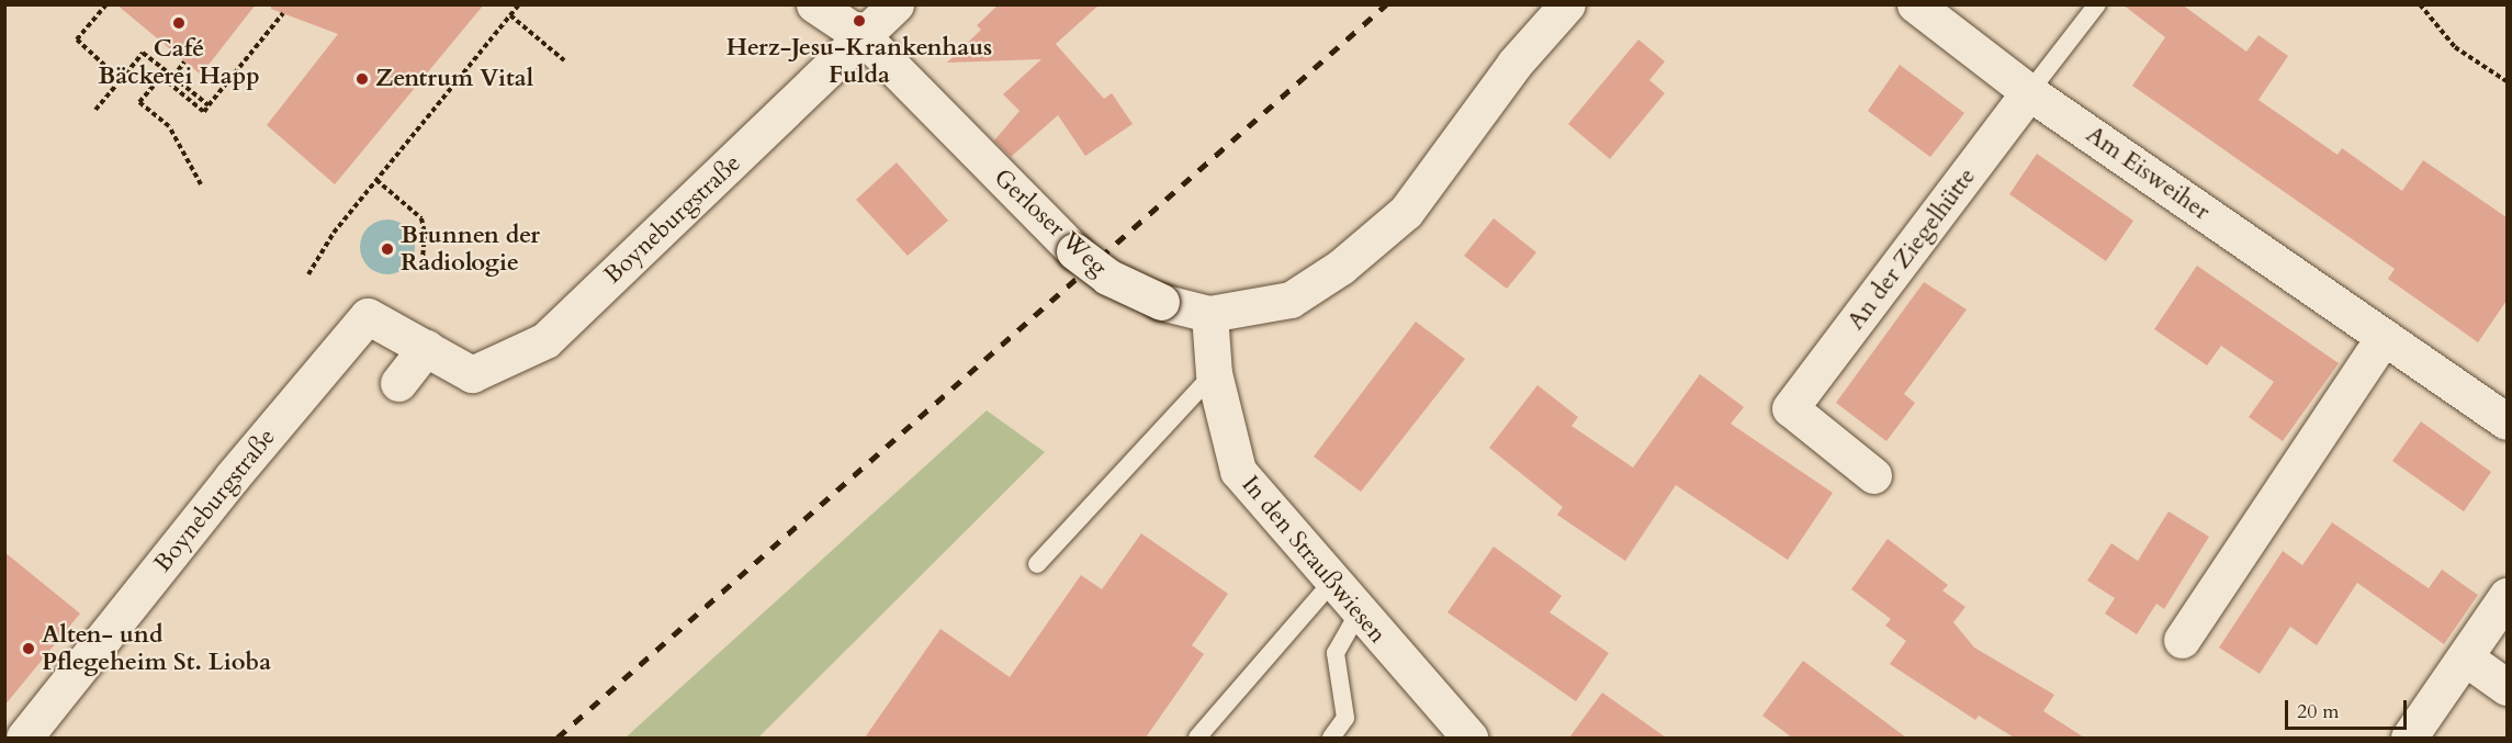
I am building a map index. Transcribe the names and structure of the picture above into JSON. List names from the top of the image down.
{
  "streets": {
    "street": [
      "Am Eisweiher",
      "Boyneburgstraße",
      "Gerloser Weg",
      "An der Ziegelhütte",
      "In den Straußwiesen"
    ]
  },
  "crossings": [
    ["Am Eisweiher", "An der Ziegelhütte"],
    ["Boyneburgstraße", "Gerloser Weg"],
    ["Gerloser Weg", "In den Straußwiesen"]
  ],
  "places": [
    "Herz-Jesu-Krankenhaus Fulda",
    "Café Bäckerei Happ",
    "Zentrum Vital",
    "Brunnen der Radiologie",
    "Alten- und Pflegeheim St. Lioba"
  ],
  "scale_bar": "20 m"
}
